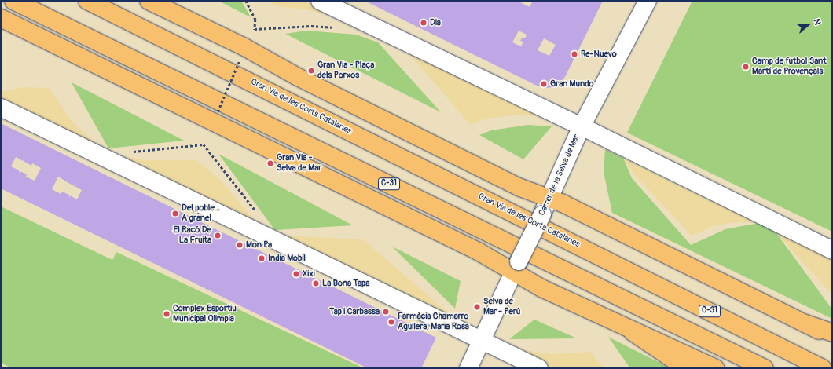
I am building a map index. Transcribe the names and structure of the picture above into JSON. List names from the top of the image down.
{
  "streets": {
    "main road": ["Gran Via de les Corts Catalanes", "C-31"],
    "street": ["Carrer de la Selva de Mar"]
  },
  "places": [
    "Dia",
    "Re-Nuevo",
    "Camp de futbol Sant Martí de Provençals",
    "Gran Via - Plaça dels Porxos",
    "Gran Mundo",
    "Gran Via - Selva de Mar",
    "Del poble... A granel",
    "El Racó De La Fruita",
    "Mon Pa",
    "India Mobil",
    "Xixi",
    "La Bona Tapa",
    "Selva de Mar - Perú",
    "Tap i Carbassa",
    "Complex Esportiu Municipal Olimpia",
    "Farmàcia Chamarro Aguilera, Maria Rosa"
  ],
  "north": "right"
}
